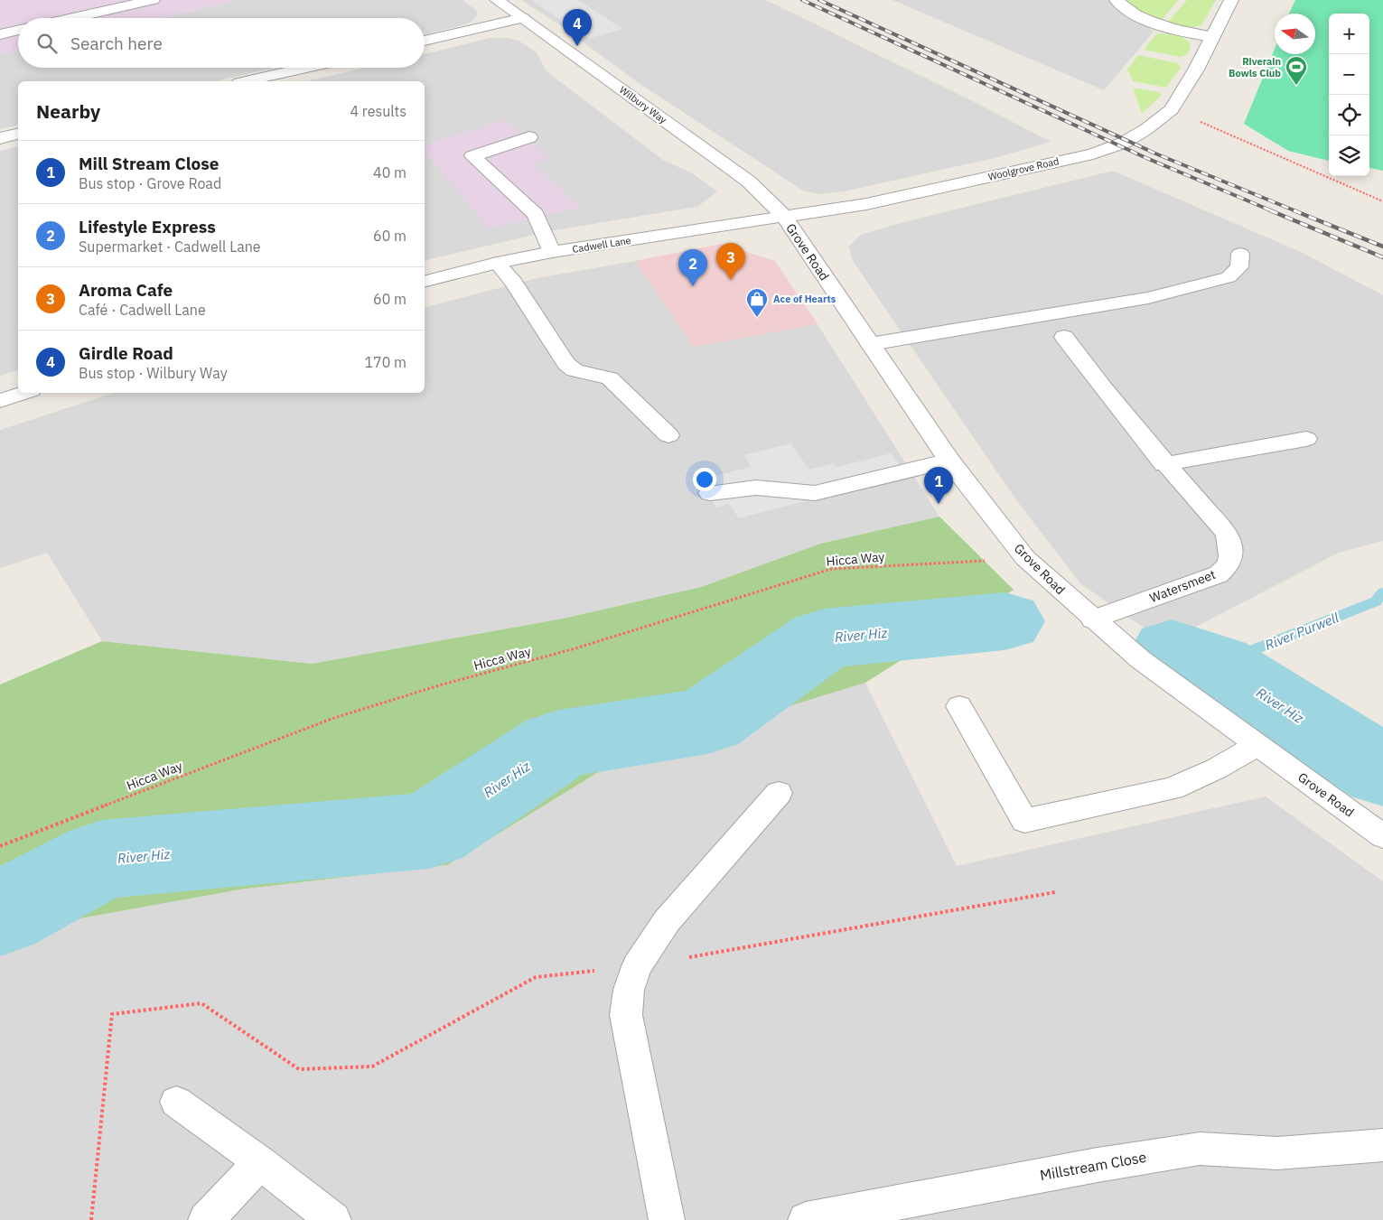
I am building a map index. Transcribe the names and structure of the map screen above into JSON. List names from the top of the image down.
{
  "streets": {
    "street": [
      "Wilbury Way",
      "Woolgrove Road",
      "Cadwell Lane",
      "Grove Road",
      "Watersmeet",
      "Millstream Close"
    ],
    "path": ["Hicca Way"]
  },
  "crossings": [
    ["Wilbury Way", "Woolgrove Road"],
    ["Wilbury Way", "Cadwell Lane"],
    ["Wilbury Way", "Grove Road"],
    ["Woolgrove Road", "Cadwell Lane"],
    ["Woolgrove Road", "Grove Road"],
    ["Cadwell Lane", "Grove Road"],
    ["Grove Road", "Hicca Way"],
    ["Grove Road", "Watersmeet"]
  ],
  "water": ["River Purwell", "River Hiz"],
  "places": {
    "sports": ["Riverain Bowls Club"],
    "shop": ["Ace of Hearts"]
  },
  "north": "left",
  "page": {
    "pins": [
      "4",
      "3",
      "2",
      "1"
    ],
    "map_buttons": ["+", "−"],
    "search": "Search here",
    "heading": ["Nearby", "4 results"],
    "list": [
      {
        "mark": "1",
        "name": "Mill Stream Close",
        "note": "Bus stop · Grove Road",
        "value": "40 m"
      },
      {
        "mark": "2",
        "name": "Lifestyle Express",
        "note": "Supermarket · Cadwell Lane",
        "value": "60 m"
      },
      {
        "mark": "3",
        "name": "Aroma Cafe",
        "note": "Café · Cadwell Lane",
        "value": "60 m"
      },
      {
        "mark": "4",
        "name": "Girdle Road",
        "note": "Bus stop · Wilbury Way",
        "value": "170 m"
      }
    ]
  }
}
